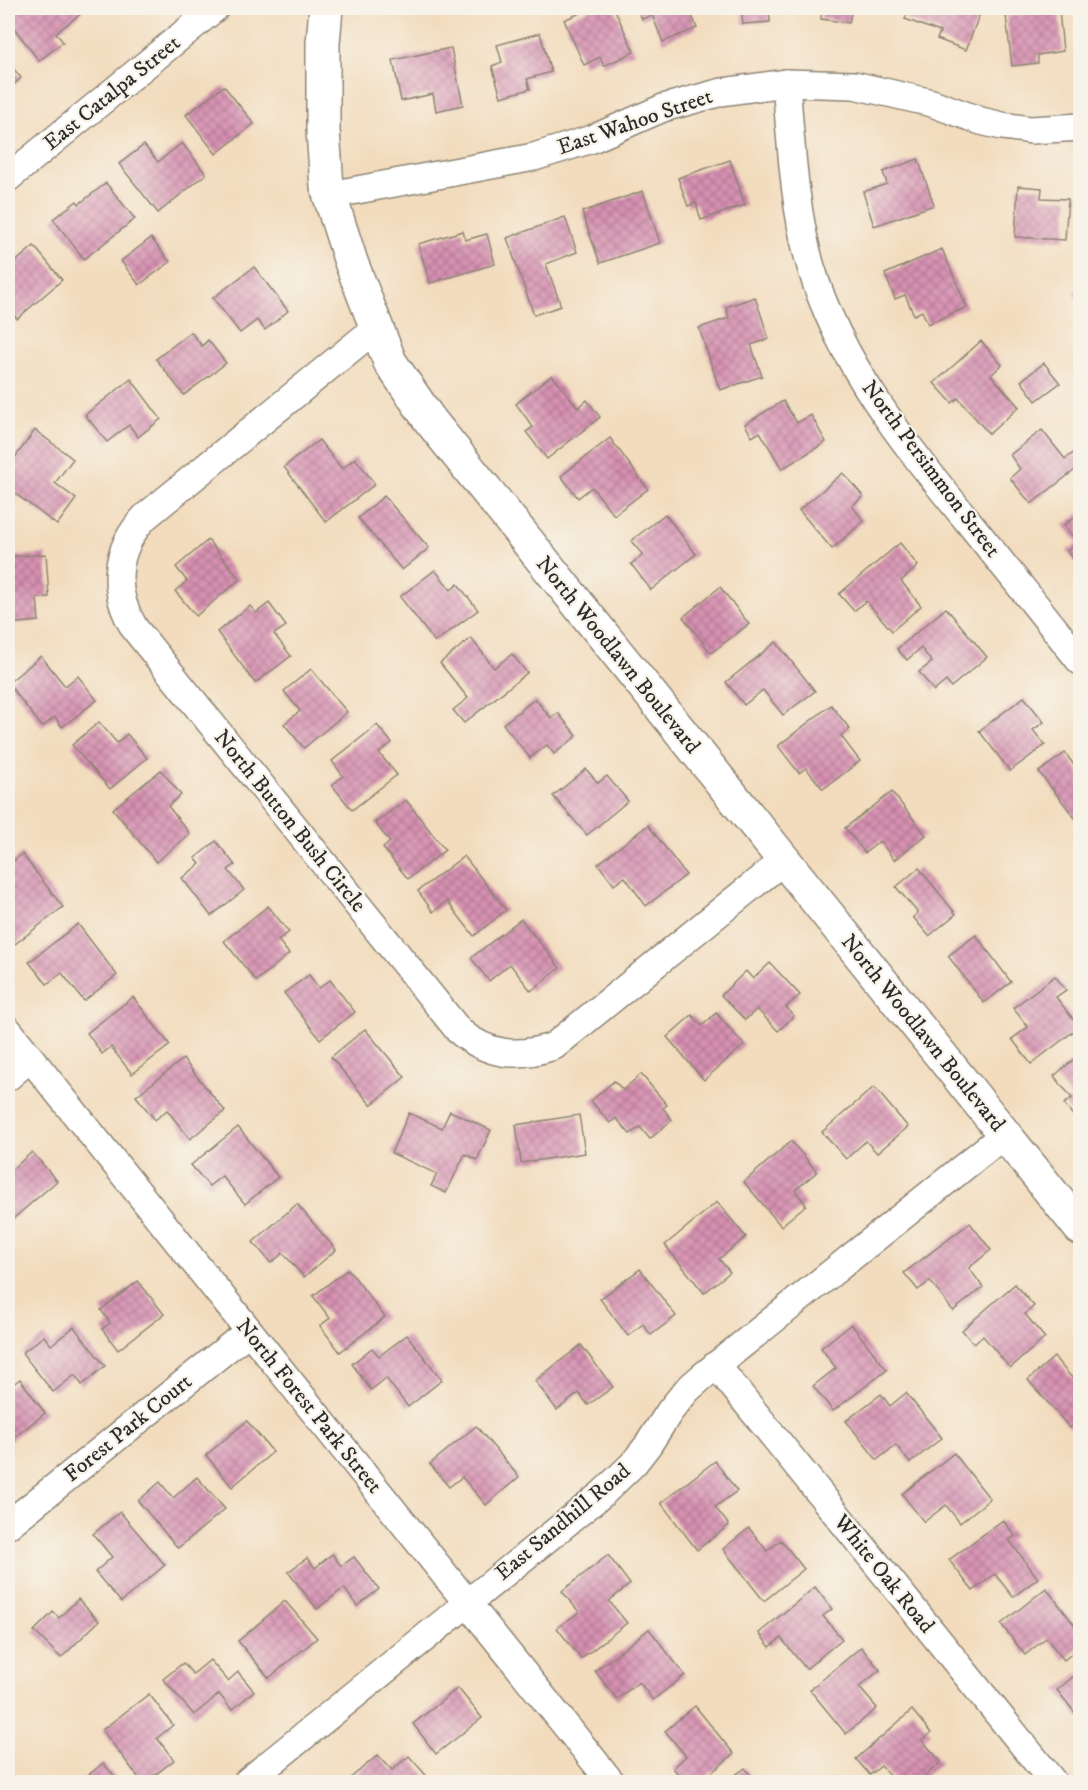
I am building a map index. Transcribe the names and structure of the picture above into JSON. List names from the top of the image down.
{
  "streets": {
    "street": [
      "East Catalpa Street",
      "East Wahoo Street",
      "North Persimmon Street",
      "North Woodlawn Boulevard",
      "North Button Bush Circle",
      "North Forest Park Street",
      "Forest Park Court",
      "East Sandhill Road",
      "White Oak Road"
    ]
  },
  "crossings": [
    ["East Wahoo Street", "North Persimmon Street"],
    ["East Wahoo Street", "North Woodlawn Boulevard"],
    ["North Woodlawn Boulevard", "North Button Bush Circle"],
    ["North Woodlawn Boulevard", "East Sandhill Road"],
    ["North Forest Park Street", "Forest Park Court"],
    ["North Forest Park Street", "East Sandhill Road"],
    ["East Sandhill Road", "White Oak Road"]
  ]
}
